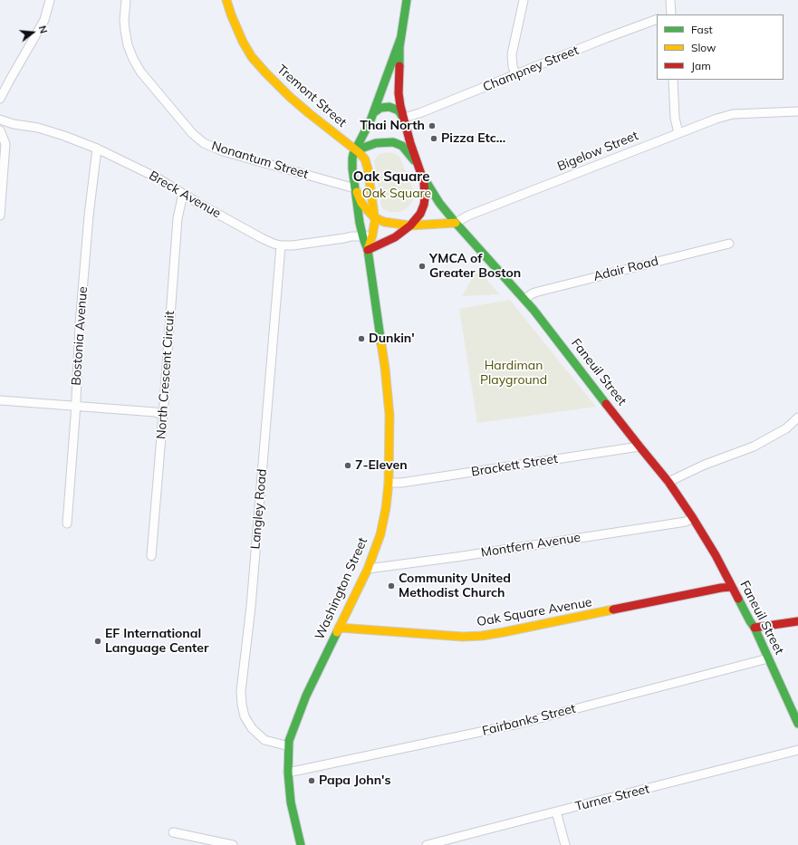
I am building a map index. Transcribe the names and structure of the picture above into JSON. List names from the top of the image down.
{
  "streets": {
    "main road": [
      "Tremont Street",
      "Bigelow Street",
      "Faneuil Street",
      "Washington Street",
      "Oak Square Avenue"
    ],
    "street": [
      "Champney Street",
      "Nonantum Street",
      "Breck Avenue",
      "Adair Road",
      "Bostonia Avenue",
      "North Crescent Circuit",
      "Brackett Street",
      "Langley Road",
      "Montfern Avenue",
      "Fairbanks Street",
      "Turner Street"
    ]
  },
  "crossings": [
    ["Champney Street", "Faneuil Street"],
    ["Tremont Street", "Washington Street"],
    ["Bigelow Street", "Faneuil Street"],
    ["Nonantum Street", "Washington Street"],
    ["Breck Avenue", "Bostonia Avenue"],
    ["Breck Avenue", "North Crescent Circuit"],
    ["Breck Avenue", "Langley Road"],
    ["Breck Avenue", "Washington Street"],
    ["Adair Road", "Faneuil Street"],
    ["Faneuil Street", "Brackett Street"],
    ["Faneuil Street", "Montfern Avenue"],
    ["Faneuil Street", "Washington Street"],
    ["Faneuil Street", "Oak Square Avenue"],
    ["Faneuil Street", "Fairbanks Street"],
    ["Brackett Street", "Washington Street"],
    ["Langley Road", "Washington Street"],
    ["Montfern Avenue", "Washington Street"],
    ["Washington Street", "Oak Square Avenue"],
    ["Washington Street", "Fairbanks Street"]
  ],
  "districts": ["Oak Square"],
  "parks": ["Oak Square", "Hardiman Playground"],
  "places": [
    "Thai North",
    "Pizza Etc...",
    "YMCA of Greater Boston",
    "Dunkin'",
    "7-Eleven",
    "Community United Methodist Church",
    "EF International Language Center",
    "Papa John's"
  ],
  "legend": ["Fast", "Slow", "Jam"],
  "north": "right"
}
